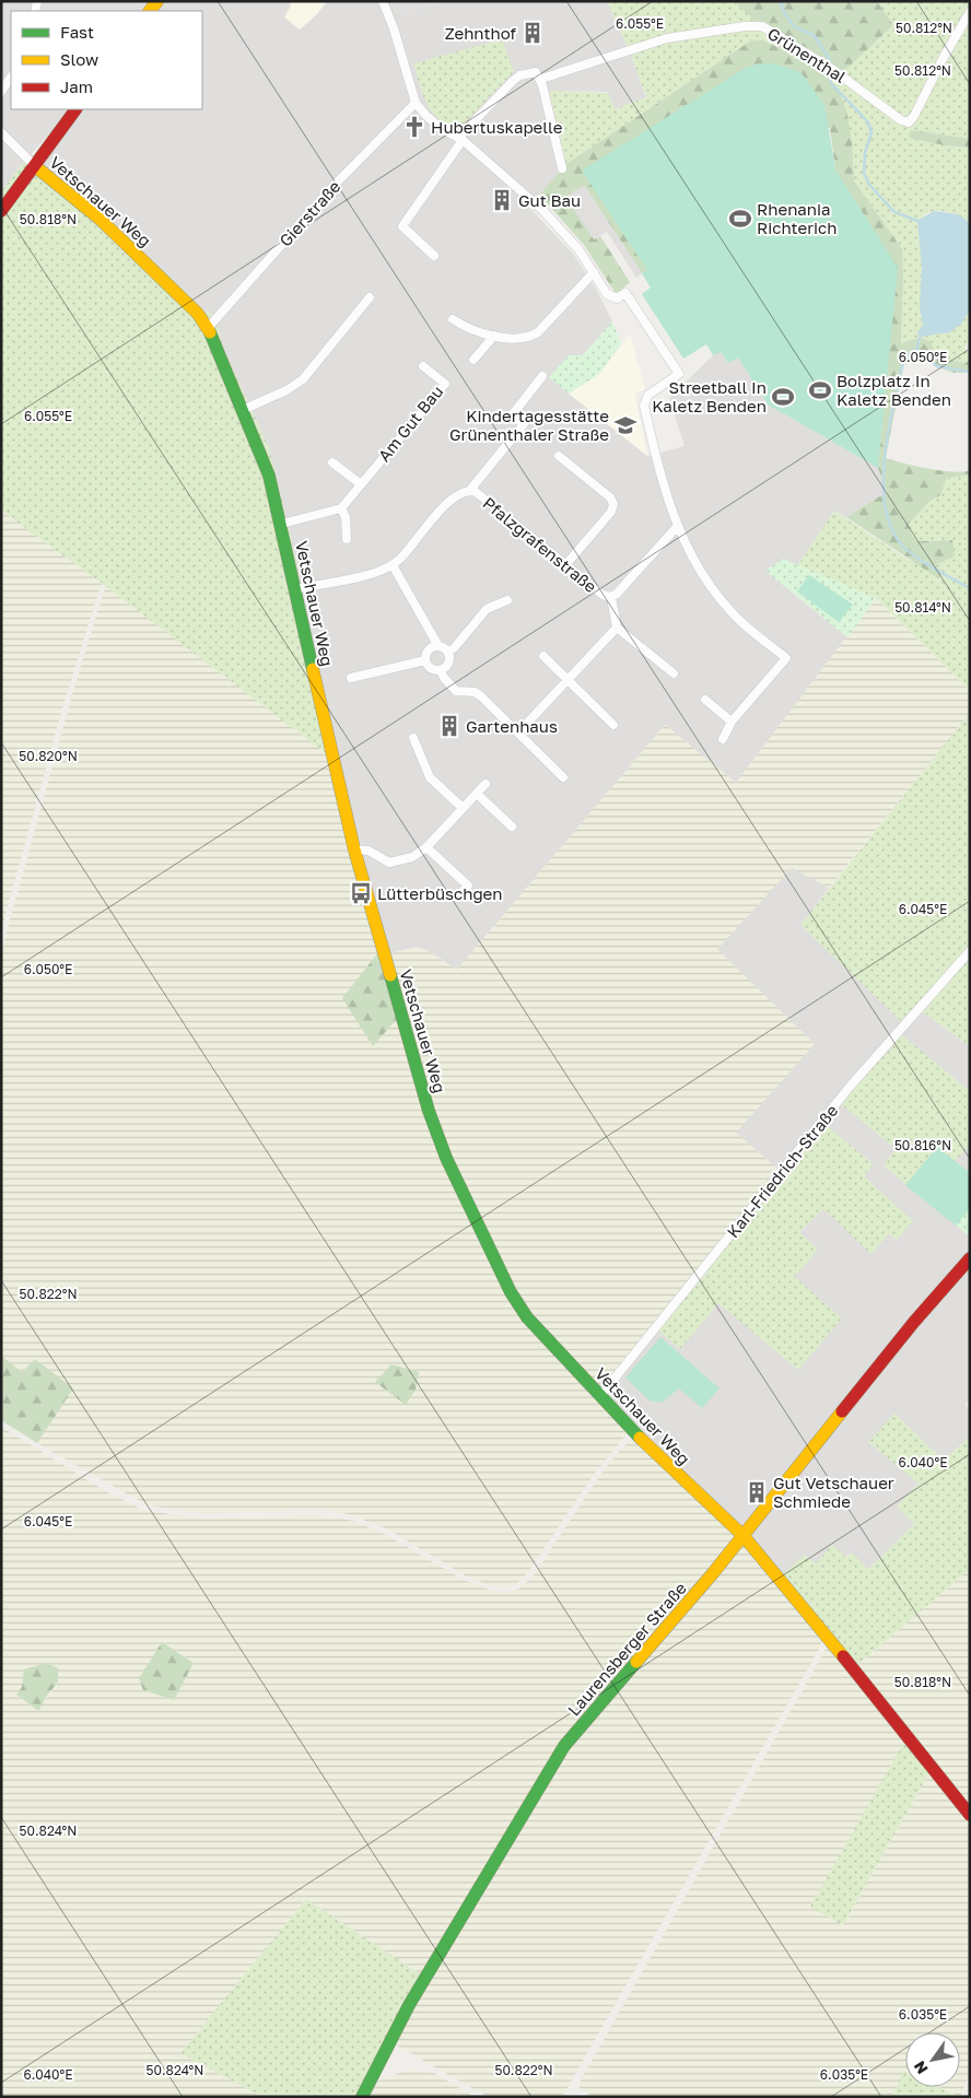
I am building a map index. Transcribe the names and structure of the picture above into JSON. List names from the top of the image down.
{
  "streets": {
    "street": [
      "Grünenthal",
      "Vetschauer Weg",
      "Gierstraße",
      "Am Gut Bau",
      "Pfalzgrafenstraße",
      "Karl-Friedrich-Straße",
      "Laurensberger Straße"
    ]
  },
  "crossings": [
    ["Vetschauer Weg", "Gierstraße"],
    ["Vetschauer Weg", "Pfalzgrafenstraße"],
    ["Vetschauer Weg", "Karl-Friedrich-Straße"],
    ["Vetschauer Weg", "Laurensberger Straße"]
  ],
  "places": {
    "building": [
      "Zehnthof",
      "Gut Bau",
      "Gartenhaus",
      "Gut Vetschauer Schmiede"
    ],
    "church": ["Hubertuskapelle"],
    "sports": ["Rhenania Richterich", "Bolzplatz In Kaletz Benden", "Streetball In Kaletz Benden"],
    "school or university": ["Kindertagesstätte Grünenthaler Straße"],
    "bus stop": ["Lütterbüschgen"]
  },
  "legend": ["Fast", "Slow", "Jam"],
  "north": "bottom left",
  "coordinates": [
    "6.055°E",
    "50.812°N",
    "50.818°N",
    "6.050°E",
    "50.814°N",
    "50.820°N",
    "6.045°E",
    "50.816°N",
    "50.822°N",
    "6.040°E",
    "50.824°N",
    "6.035°E"
  ]
}
